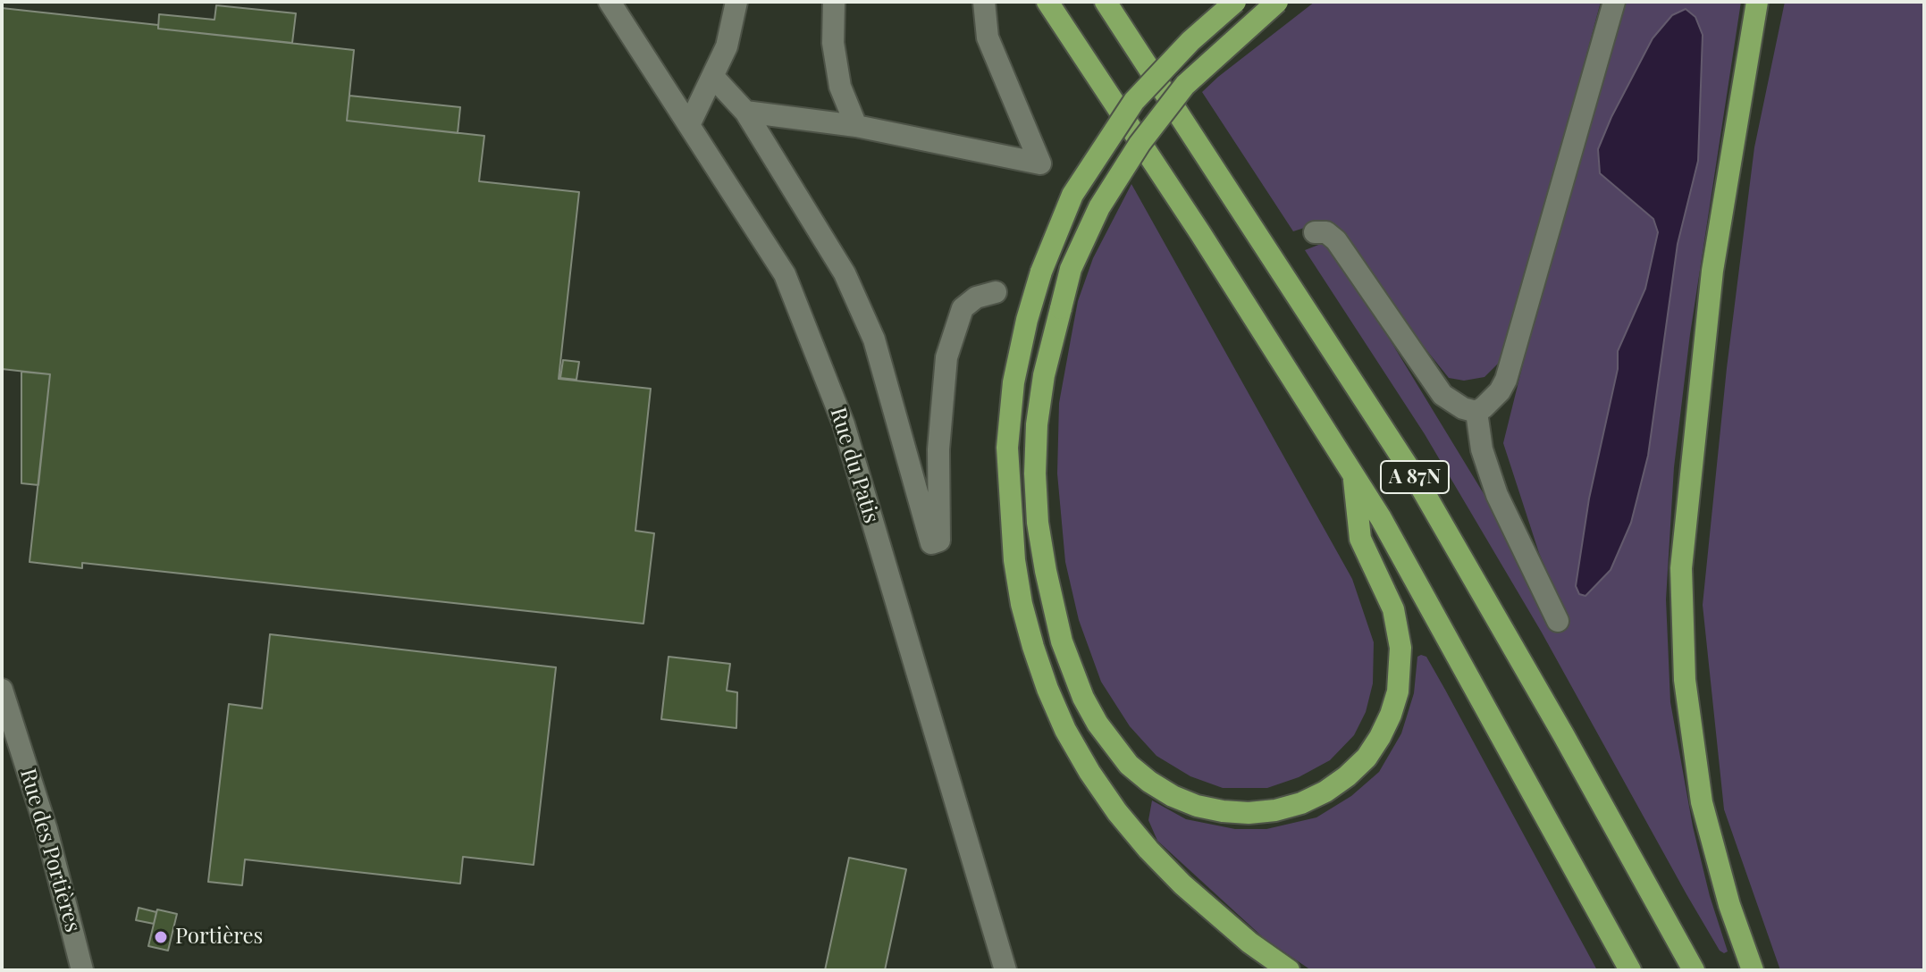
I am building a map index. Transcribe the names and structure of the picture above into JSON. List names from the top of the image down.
{
  "streets": {
    "highway": ["A 87N"],
    "street": ["Rue du Patis", "Rue des Portières"]
  },
  "places": ["Portières"]
}
